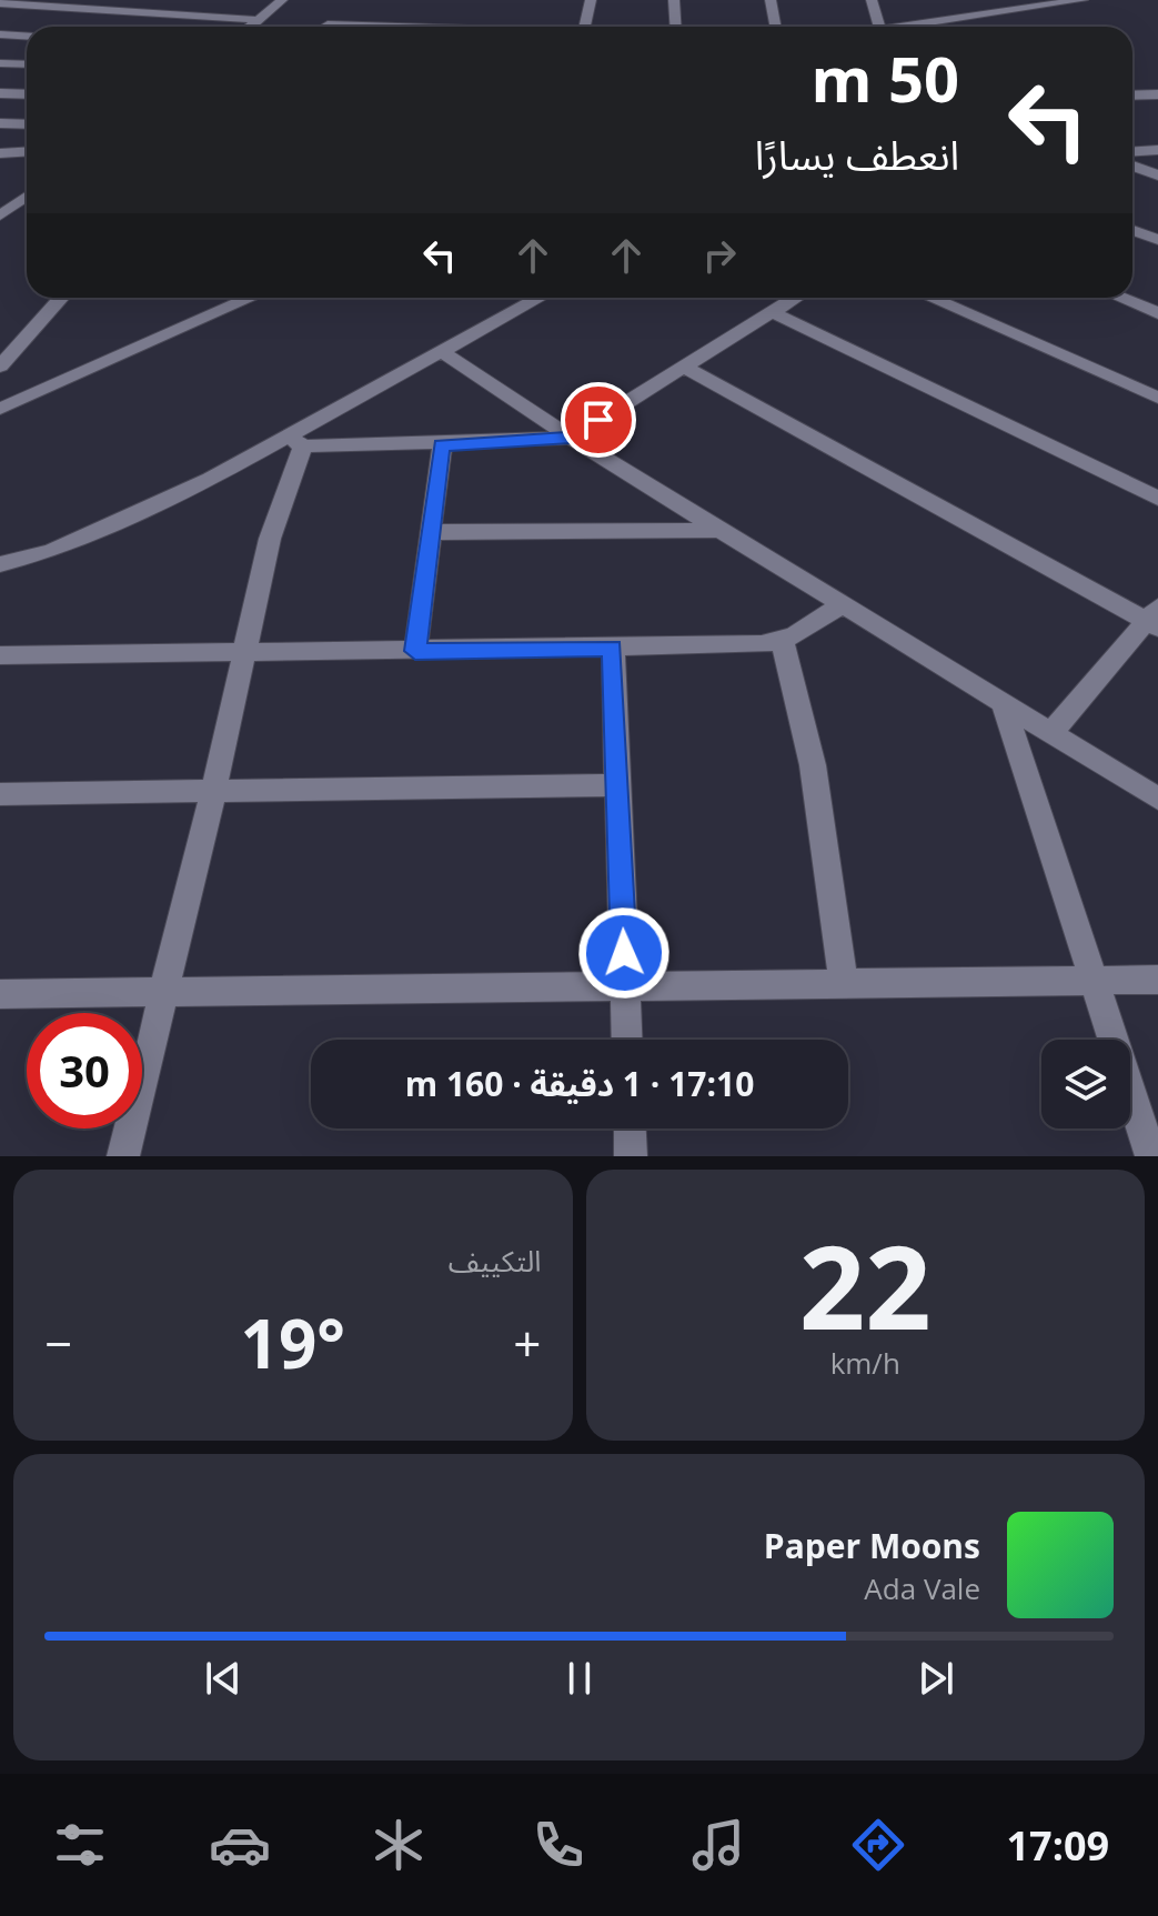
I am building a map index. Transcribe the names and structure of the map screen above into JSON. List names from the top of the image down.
{
  "page": {
    "turn": ["50 m", "انعطف يسارًا"],
    "limit": "30",
    "trip": "17:10 · 1 دقيقة · 160 m",
    "tile": [
      ["22", "km/h"],
      "التكييف"
    ],
    "heat": ["−", "19°", "+"],
    "song": ["Paper Moons", "Ada Vale"],
    "tabs": "17:09"
  }
}
